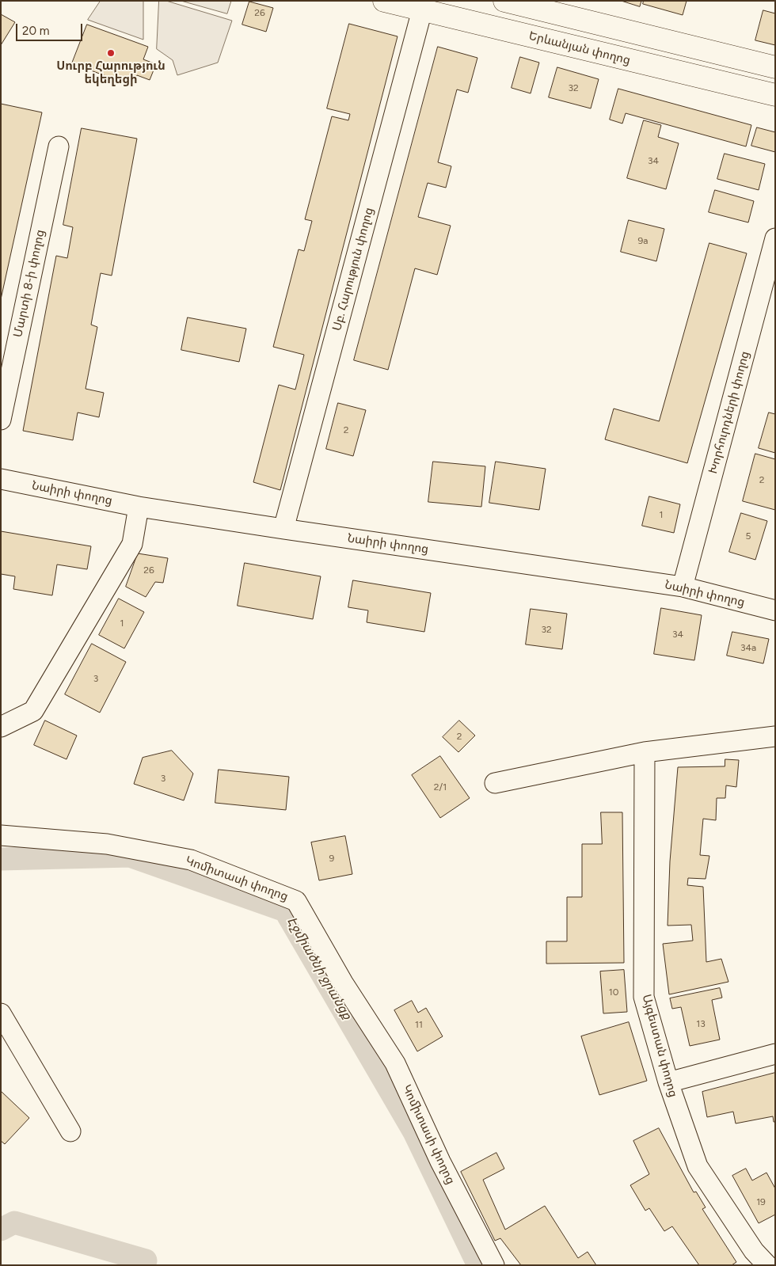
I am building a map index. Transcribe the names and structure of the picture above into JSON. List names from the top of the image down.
{
  "streets": {
    "highway": ["Երևանյան փողոց"],
    "street": [
      "Սբ. Հարություն փողոց",
      "Մարտի 8-ի փողոց",
      "Խորհուրդների փողոց",
      "Նաիրի փողոց",
      "Կոմիտասի փողոց",
      "Այգեստան փողոց"
    ]
  },
  "crossings": [
    ["Երևանյան փողոց", "Սբ. Հարություն փողոց"],
    ["Սբ. Հարություն փողոց", "Նաիրի փողոց"],
    ["Խորհուրդների փողոց", "Նաիրի փողոց"]
  ],
  "water": ["Էջմիածնի ջրանցք"],
  "places": ["Սուրբ Հարություն եկեղեցի"],
  "house_numbers": [
    "26",
    "32",
    "34",
    "9a",
    "2",
    "2",
    "1",
    "5",
    "26",
    "1",
    "32",
    "34",
    "34a",
    "3",
    "2",
    "3",
    "2/1",
    "9",
    "10",
    "13",
    "11",
    "19"
  ],
  "scale_bar": "20 m"
}
